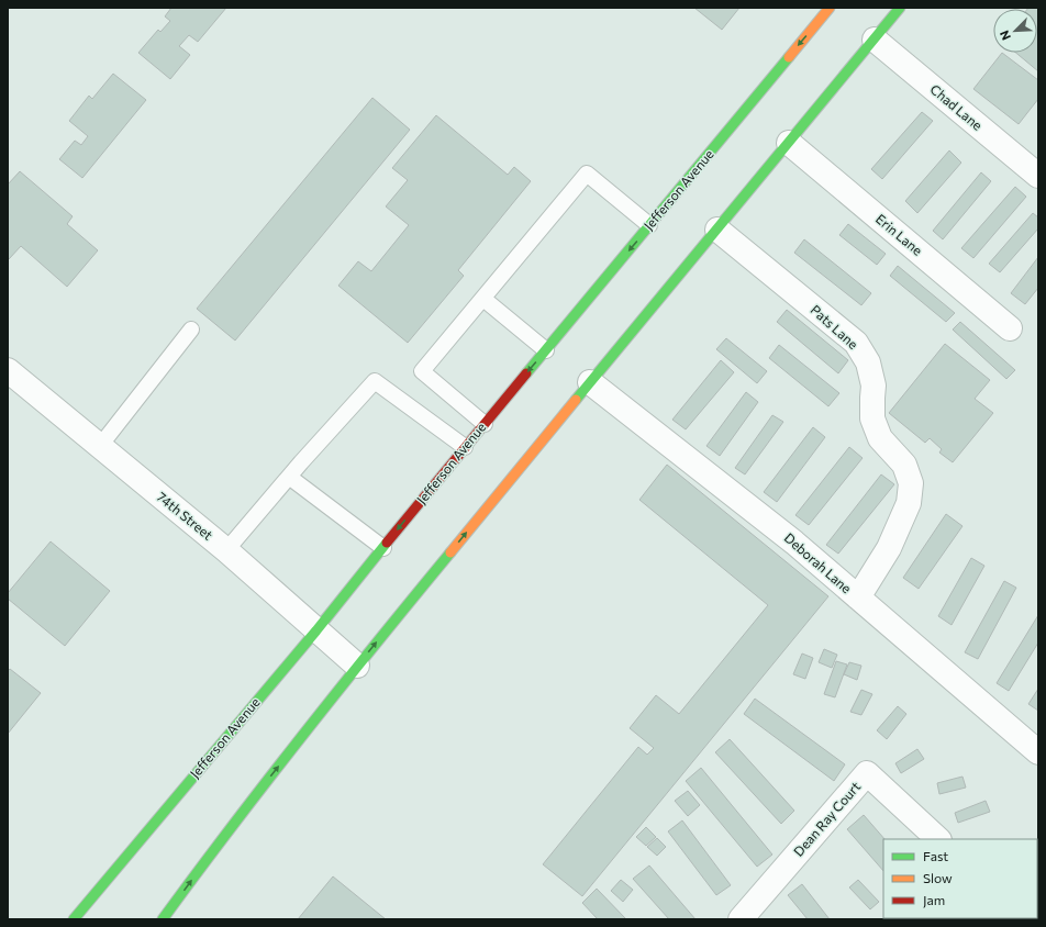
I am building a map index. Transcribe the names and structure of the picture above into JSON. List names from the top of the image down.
{
  "streets": {
    "main road": ["Jefferson Avenue"],
    "street": [
      "Chad Lane",
      "Erin Lane",
      "Pats Lane",
      "74th Street",
      "Deborah Lane",
      "Dean Ray Court"
    ]
  },
  "crossings": [
    ["Jefferson Avenue", "74th Street"],
    ["Pats Lane", "Deborah Lane"]
  ],
  "legend": ["Fast", "Slow", "Jam"],
  "north": "bottom left"
}
